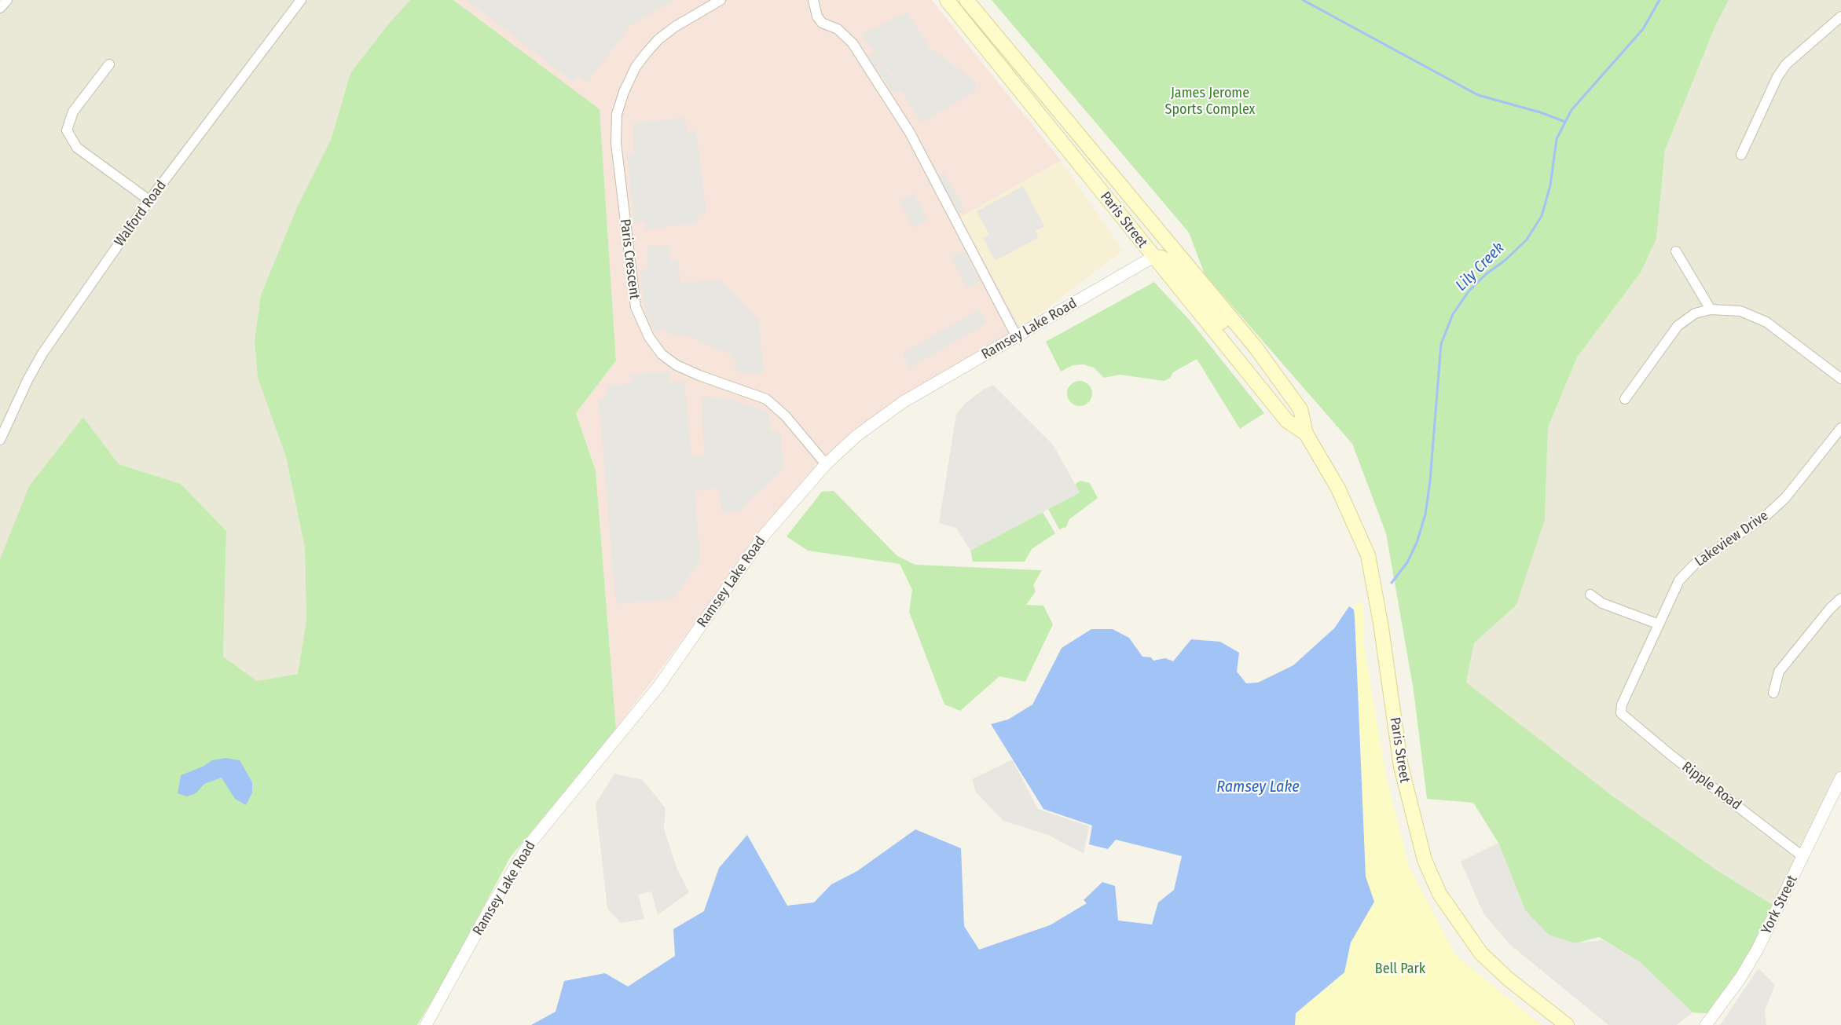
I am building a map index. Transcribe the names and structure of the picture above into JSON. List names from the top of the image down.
{
  "streets": {
    "main road": ["Paris Street"],
    "street": [
      "Walford Road",
      "Paris Crescent",
      "Ramsey Lake Road",
      "Lakeview Drive",
      "Ripple Road",
      "York Street"
    ]
  },
  "crossings": [
    ["Paris Street", "Ramsey Lake Road"],
    ["Paris Crescent", "Ramsey Lake Road"],
    ["Lakeview Drive", "Ripple Road"],
    ["Ripple Road", "York Street"]
  ],
  "water": ["Lily Creek", "Ramsey Lake"],
  "parks": ["James Jerome Sports Complex", "Bell Park"]
}
